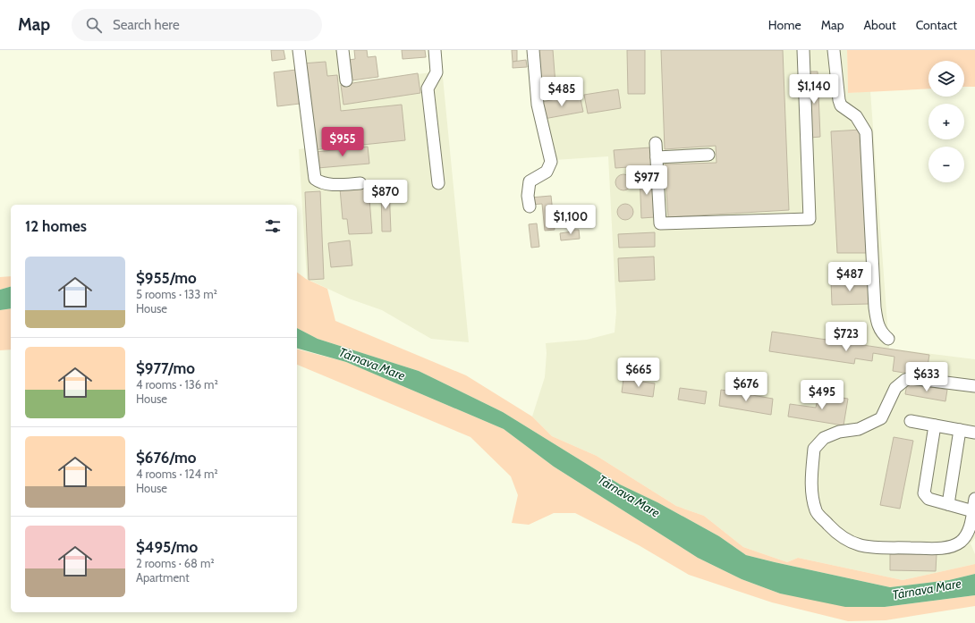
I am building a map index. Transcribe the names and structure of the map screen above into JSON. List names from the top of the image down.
{
  "water": ["Târnava Mare"],
  "page": {
    "header": "Map",
    "search": "Search here",
    "nav": [
      "Home",
      "Map",
      "About",
      "Contact"
    ],
    "map_buttons": ["+", "−"],
    "price": [
      "$1,140",
      "$485",
      "$955",
      "$977",
      "$870",
      "$1,100",
      "$487",
      "$723",
      "$665",
      "$633",
      "$676",
      "$495"
    ],
    "heading": "12 homes",
    "list": [
      {
        "name": "$955/mo",
        "note": "5 rooms · 133 m² · House"
      },
      {
        "name": "$977/mo",
        "note": "4 rooms · 136 m² · House"
      },
      {
        "name": "$676/mo",
        "note": "4 rooms · 124 m² · House"
      },
      {
        "name": "$495/mo",
        "note": "2 rooms · 68 m² · Apartment"
      }
    ]
  }
}
